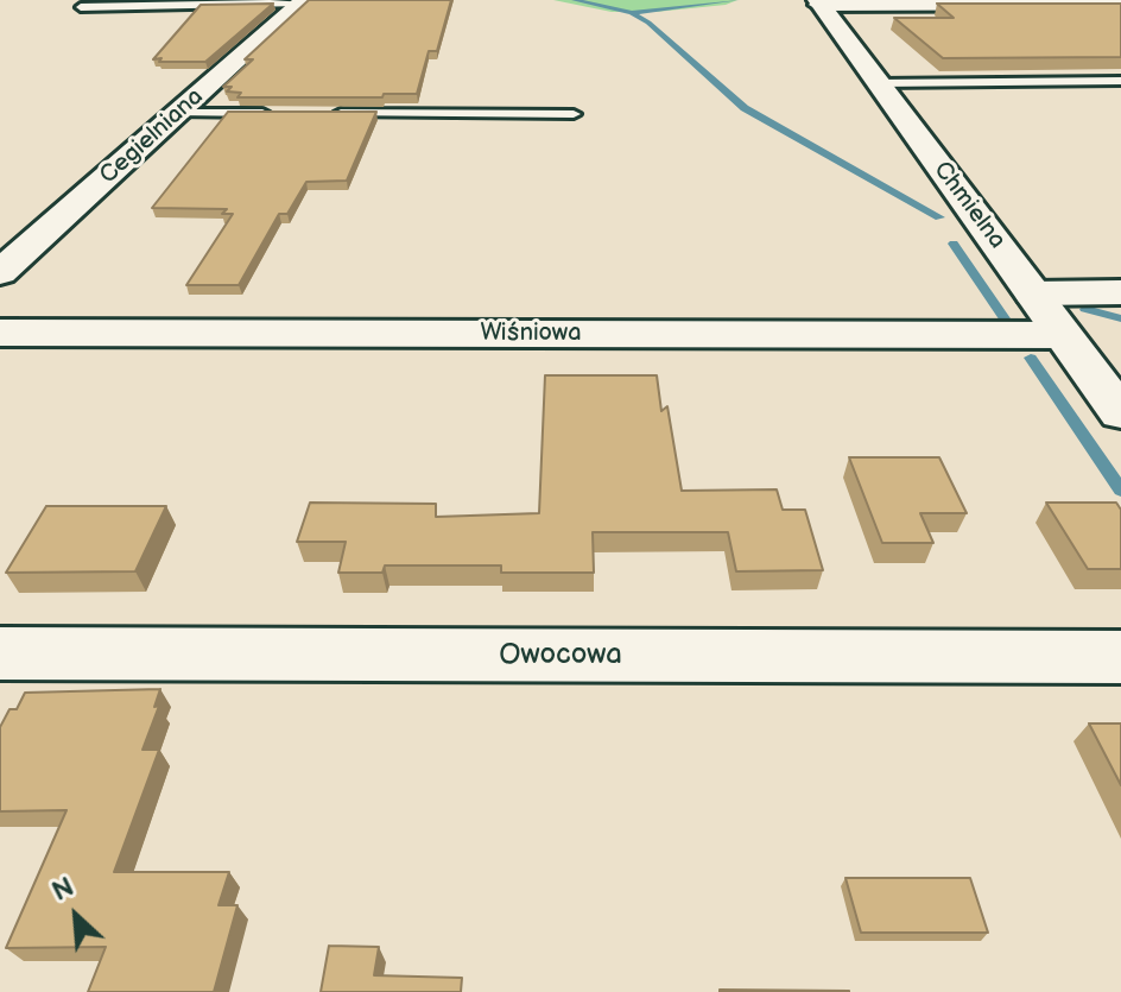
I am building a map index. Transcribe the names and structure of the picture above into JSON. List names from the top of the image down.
{
  "streets": {
    "street": [
      "Cegielniana",
      "Chmielna",
      "Wiśniowa",
      "Owocowa"
    ]
  },
  "crossings": [
    ["Chmielna", "Wiśniowa"]
  ],
  "north": "top left"
}
